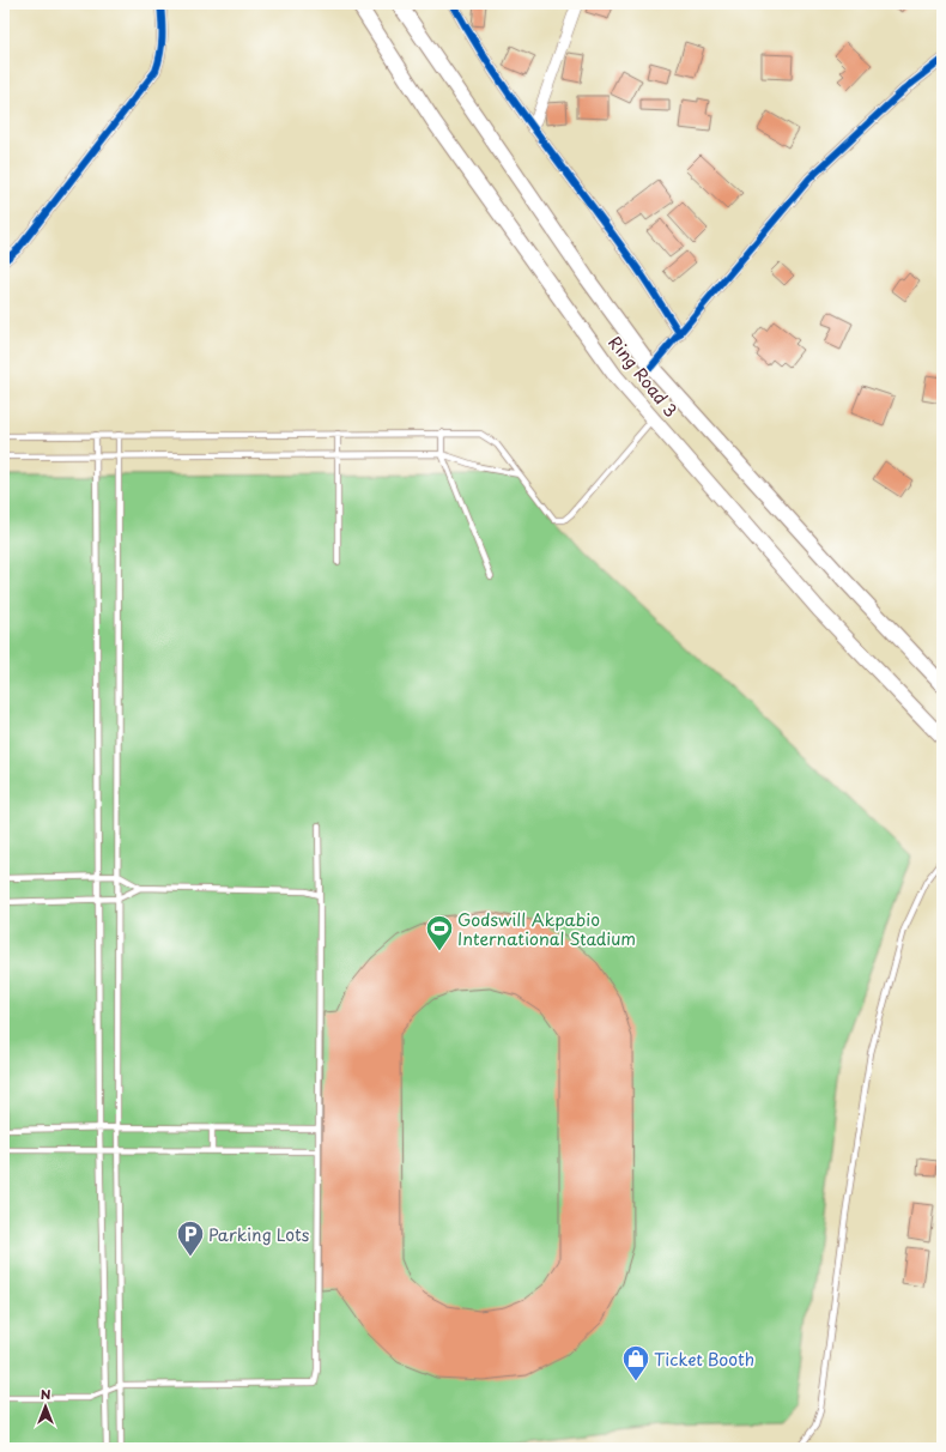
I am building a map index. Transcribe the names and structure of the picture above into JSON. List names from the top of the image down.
{
  "streets": {
    "main road": ["Ring Road 3"]
  },
  "places": {
    "sports": ["Godswill Akpabio International Stadium"],
    "parking": ["Parking Lots"],
    "shop": ["Ticket Booth"]
  },
  "north": "top"
}
